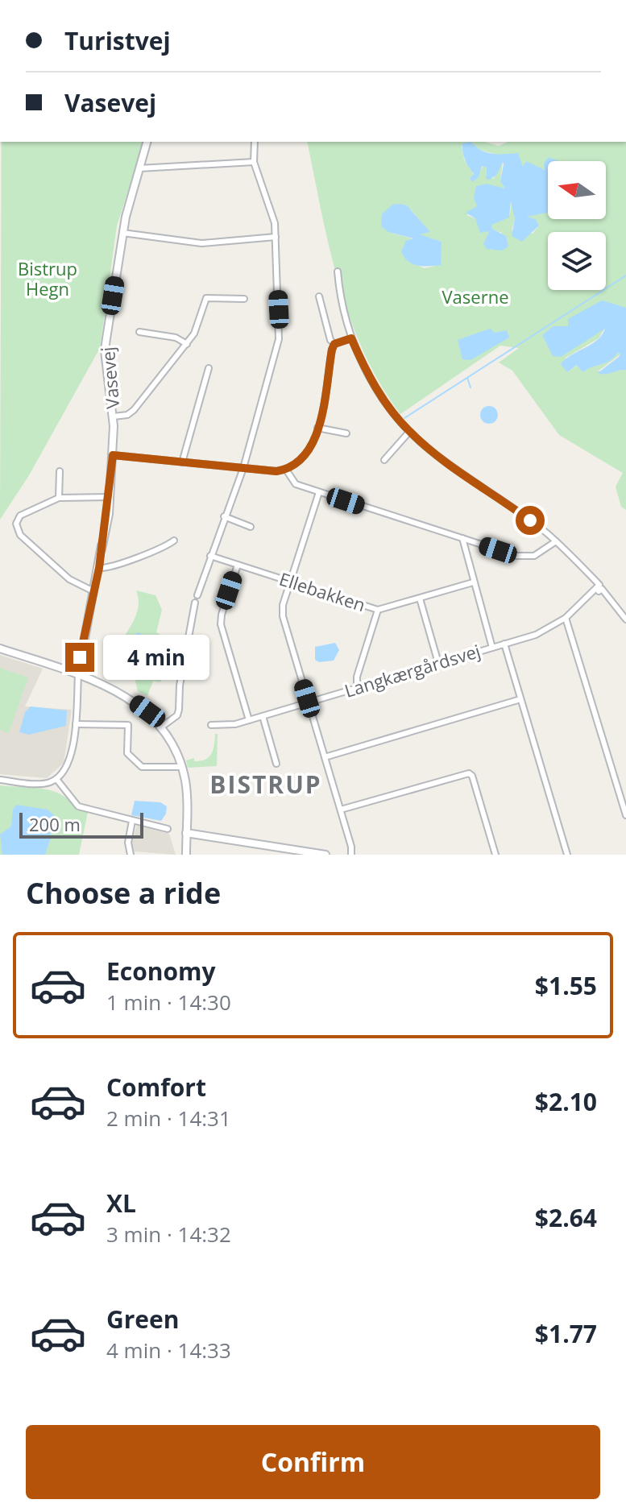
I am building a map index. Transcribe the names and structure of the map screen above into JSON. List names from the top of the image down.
{
  "streets": {
    "street": ["Vasevej", "Ellebakken", "Langkærgårdsvej"]
  },
  "districts": ["BISTRUP"],
  "parks": ["Bistrup Hegn", "Vaserne"],
  "scale_bar": "200 m",
  "north": "left",
  "page": {
    "banner": ["Turistvej", "Vasevej"],
    "bubble": "4 min",
    "scale": "200 m",
    "heading": "Choose a ride",
    "list": [
      {
        "name": "Economy",
        "note": "1 min · 14:30",
        "value": "$1.55"
      },
      {
        "name": "Comfort",
        "note": "2 min · 14:31",
        "value": "$2.10"
      },
      {
        "name": "XL",
        "note": "3 min · 14:32",
        "value": "$2.64"
      },
      {
        "name": "Green",
        "note": "4 min · 14:33",
        "value": "$1.77"
      }
    ],
    "buttons": "Confirm"
  }
}
